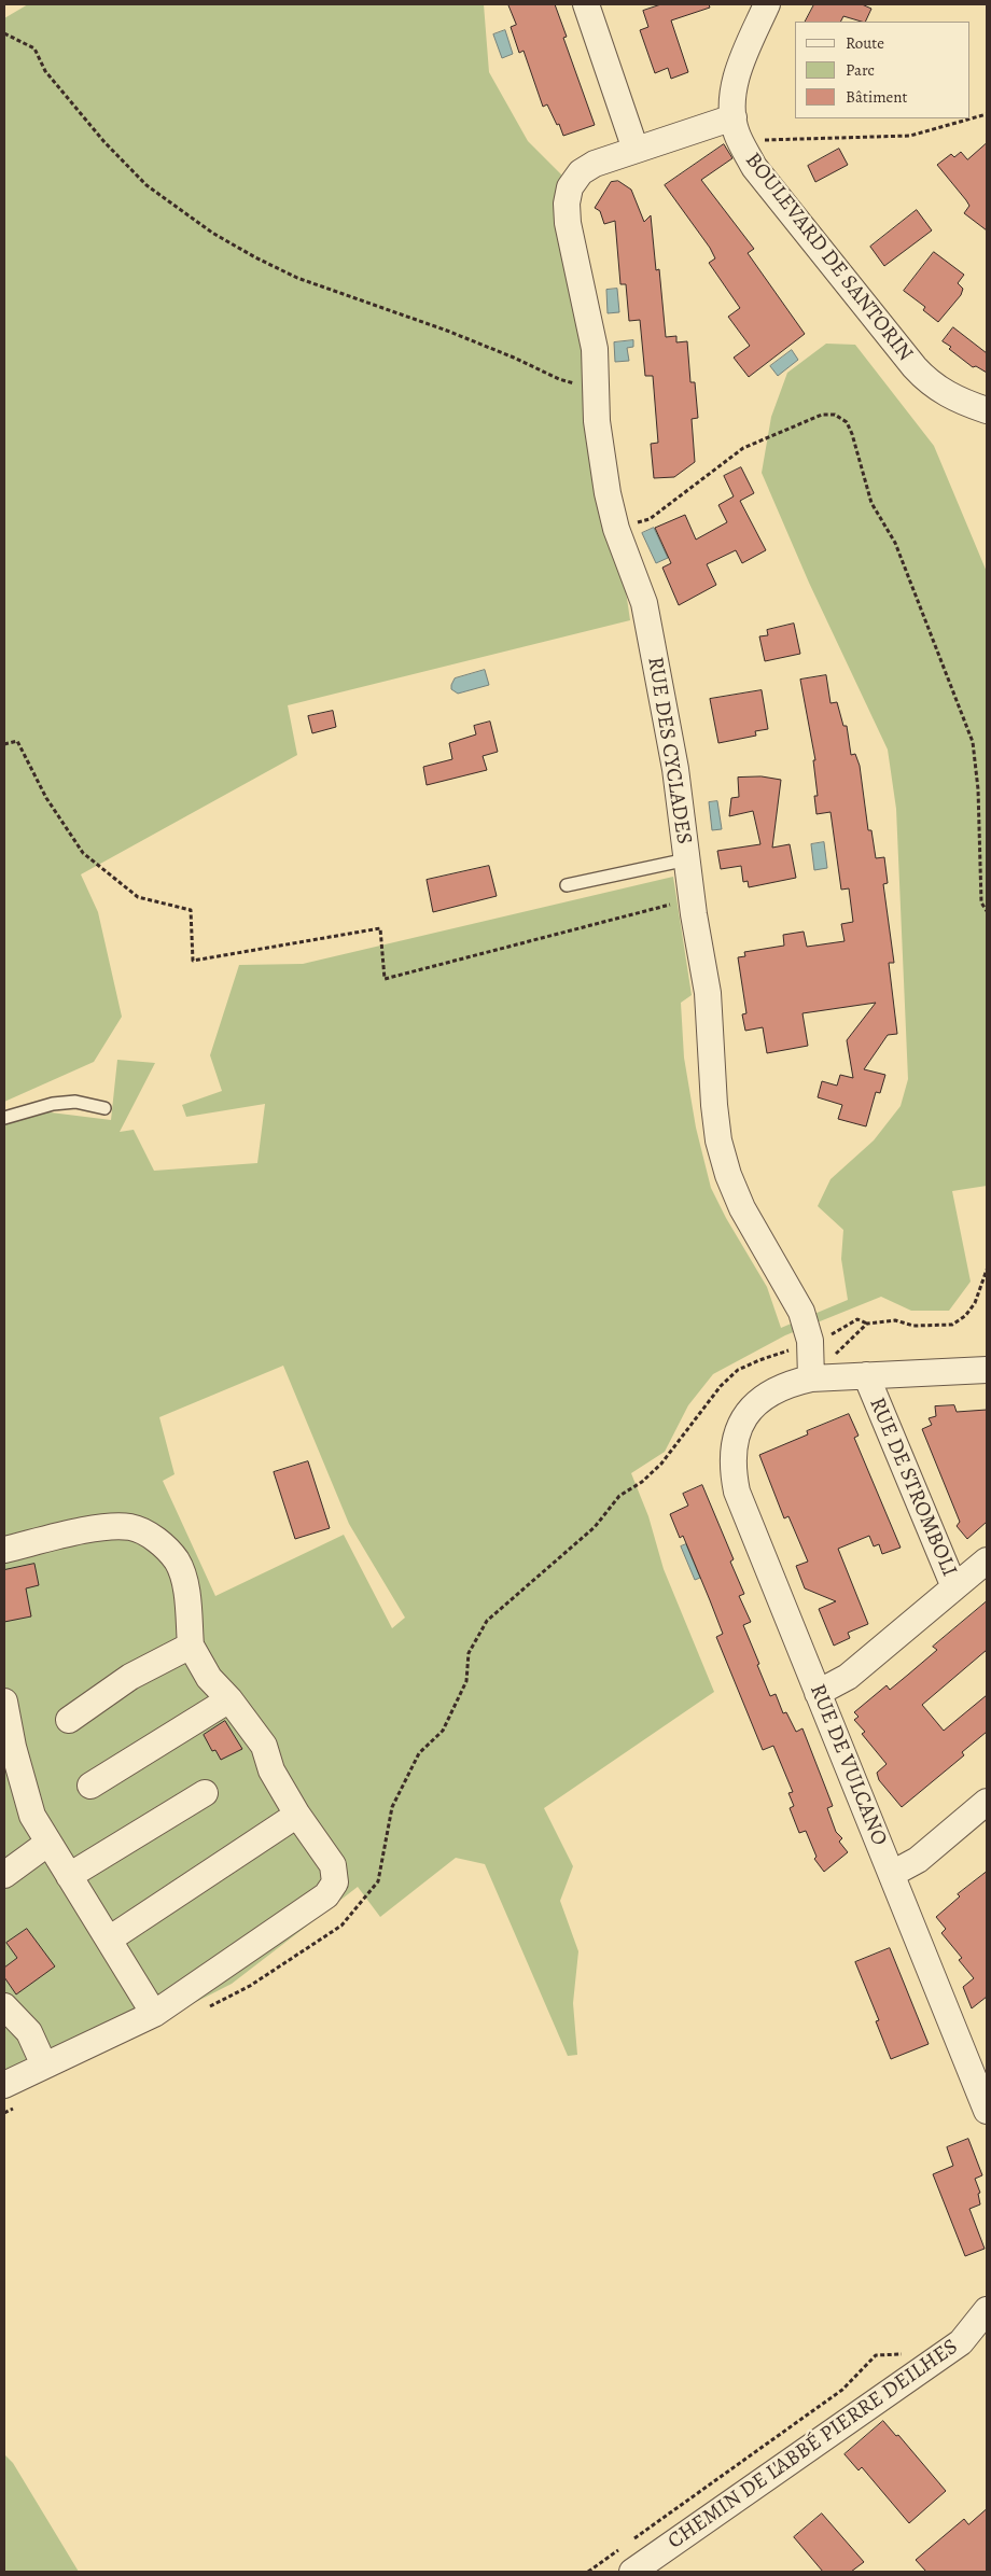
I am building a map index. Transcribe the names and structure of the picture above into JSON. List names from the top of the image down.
{
  "streets": {
    "street": [
      "BOULEVARD DE SANTORIN",
      "RUE DES CYCLADES",
      "RUE DE STROMBOLI",
      "RUE DE VULCANO",
      "CHEMIN DE L'ABBÉ PIERRE DEILHES"
    ]
  },
  "crossings": [
    ["BOULEVARD DE SANTORIN", "RUE DES CYCLADES"],
    ["RUE DES CYCLADES", "RUE DE VULCANO"],
    ["RUE DE STROMBOLI", "RUE DE VULCANO"]
  ],
  "legend": ["Route", "Parc", "Bâtiment"]
}
